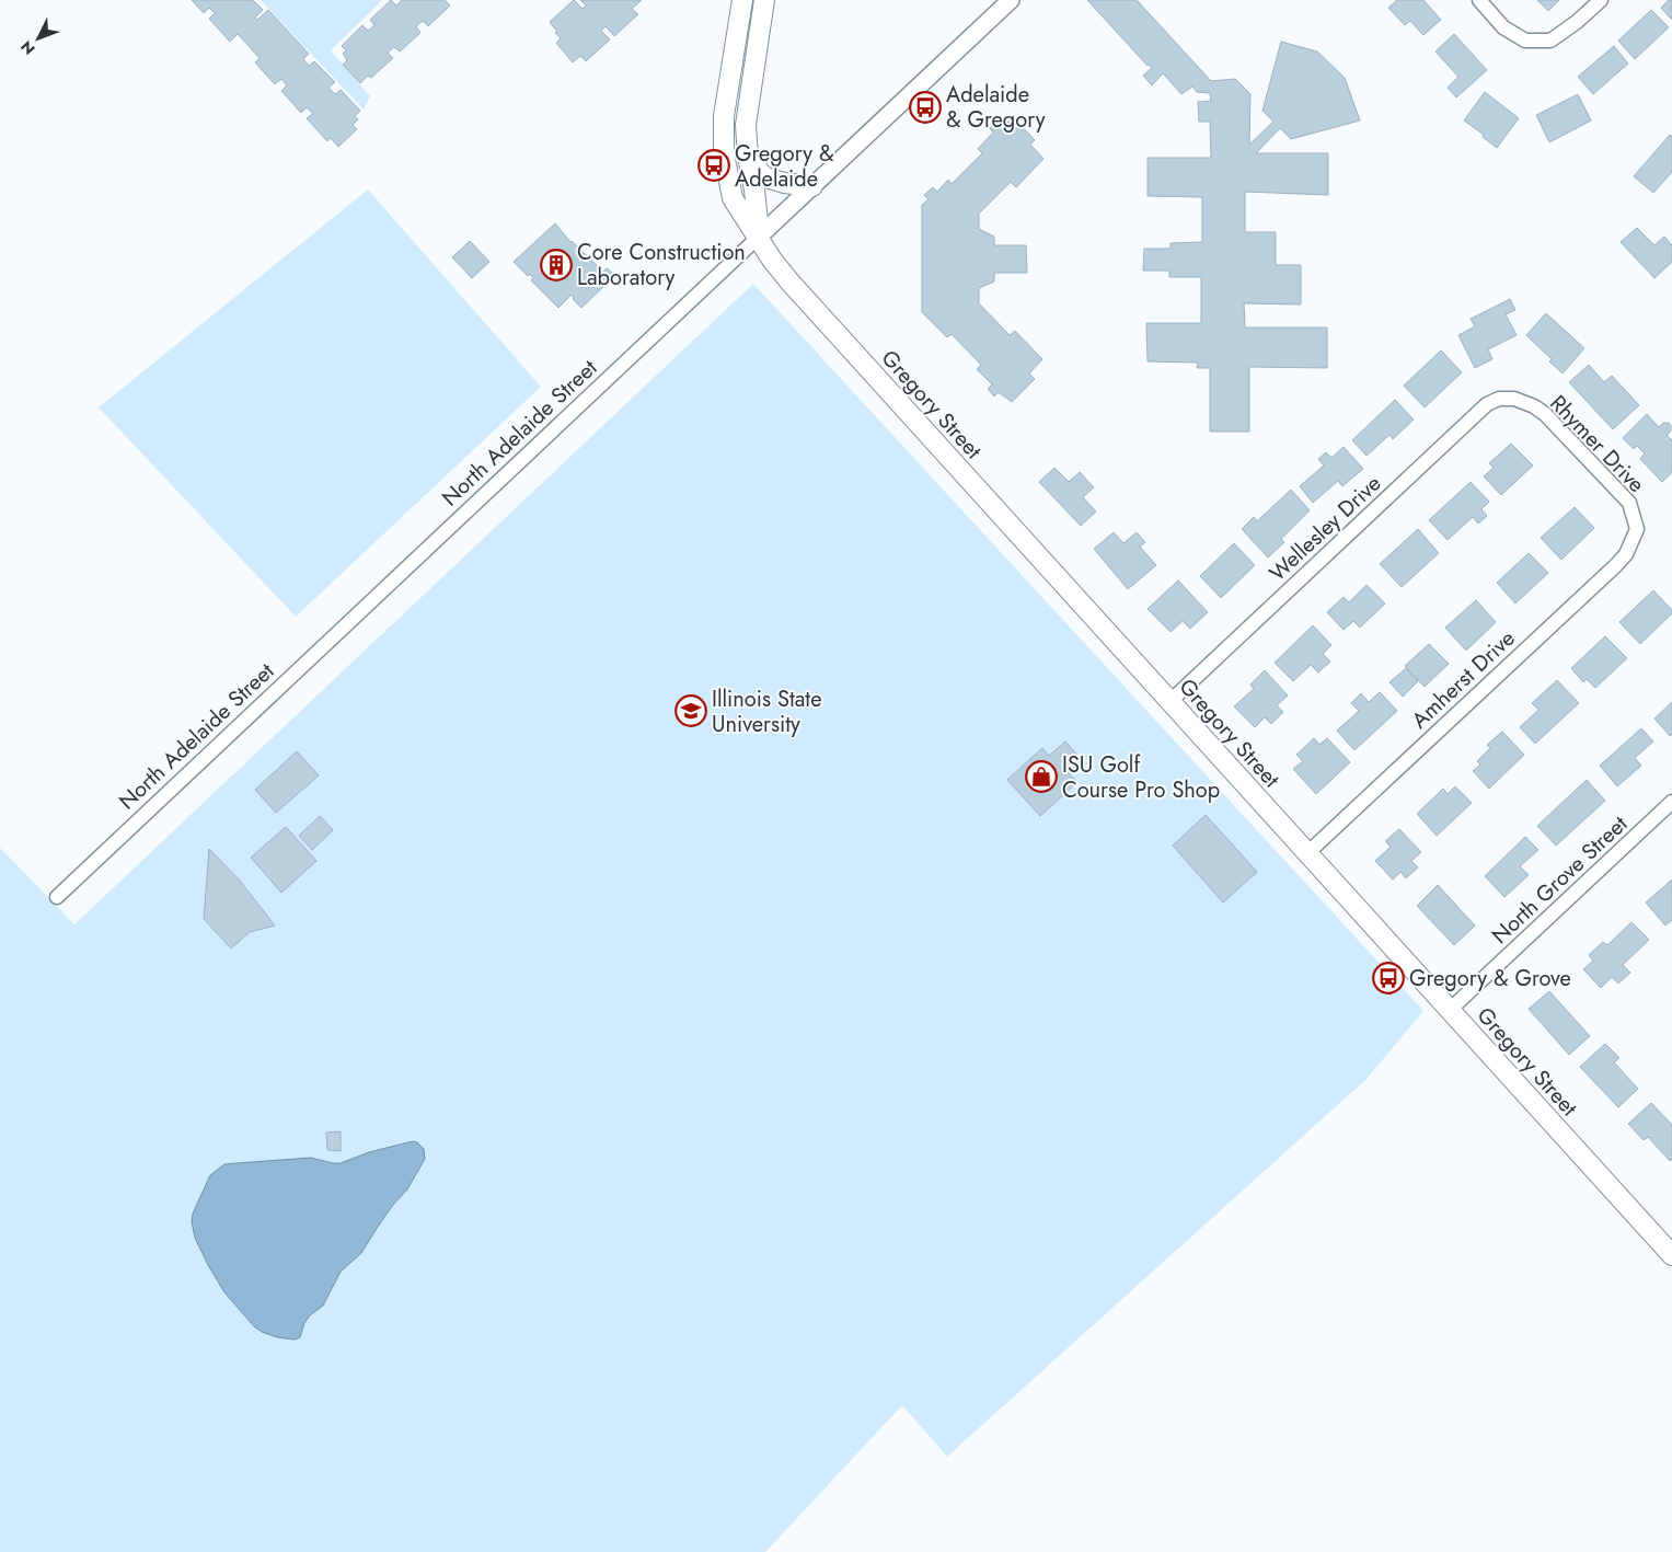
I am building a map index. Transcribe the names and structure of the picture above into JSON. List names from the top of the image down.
{
  "streets": {
    "main road": ["Gregory Street"],
    "street": [
      "North Adelaide Street",
      "Rhymer Drive",
      "Wellesley Drive",
      "Amherst Drive",
      "North Grove Street"
    ]
  },
  "crossings": [
    ["Gregory Street", "North Adelaide Street"],
    ["Gregory Street", "Wellesley Drive"],
    ["Gregory Street", "Amherst Drive"],
    ["Gregory Street", "North Grove Street"],
    ["Rhymer Drive", "Wellesley Drive"],
    ["Rhymer Drive", "Amherst Drive"]
  ],
  "places": {
    "bus stop": ["Adelaide & Gregory", "Gregory & Adelaide", "Gregory & Grove"],
    "building": ["Core Construction Laboratory"],
    "school or university": ["Illinois State University"],
    "shop": ["ISU Golf Course Pro Shop"]
  },
  "north": "bottom left"
}
